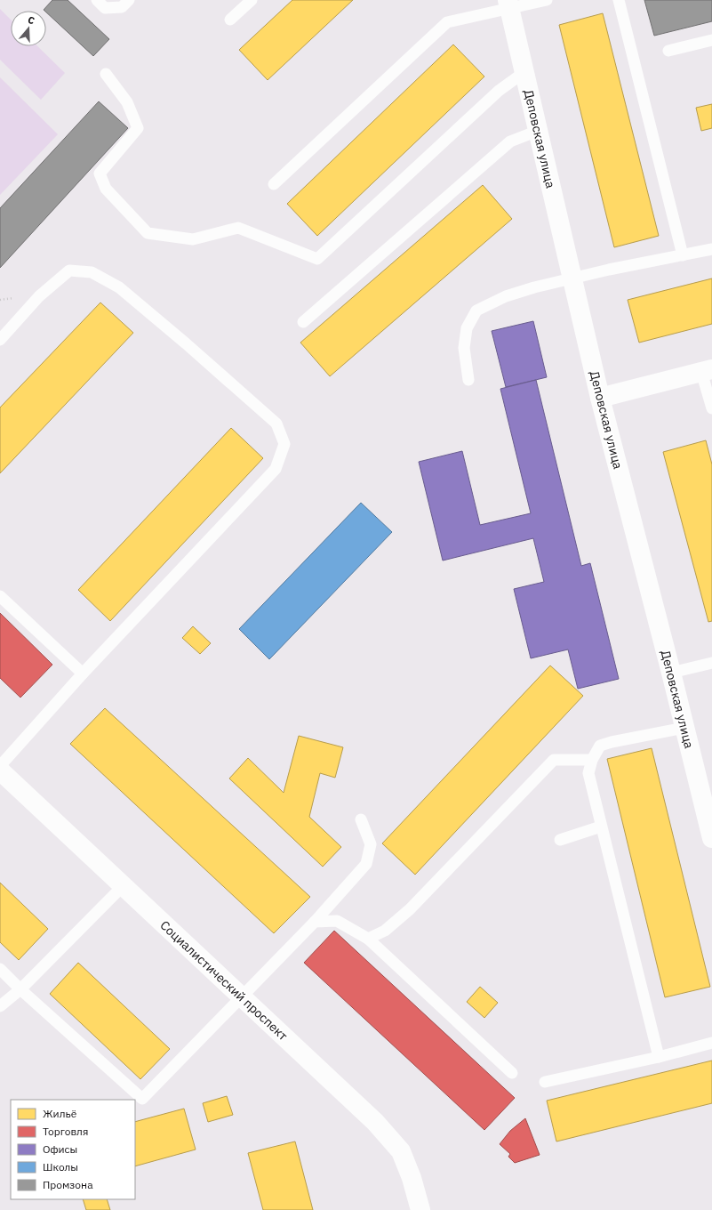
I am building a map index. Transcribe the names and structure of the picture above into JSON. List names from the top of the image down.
{
  "streets": {
    "street": ["Деповская улица", "Социалистический проспект"]
  },
  "legend": [
    "Жильё",
    "Торговля",
    "Офисы",
    "Школы",
    "Промзона"
  ],
  "north": "top"
}
